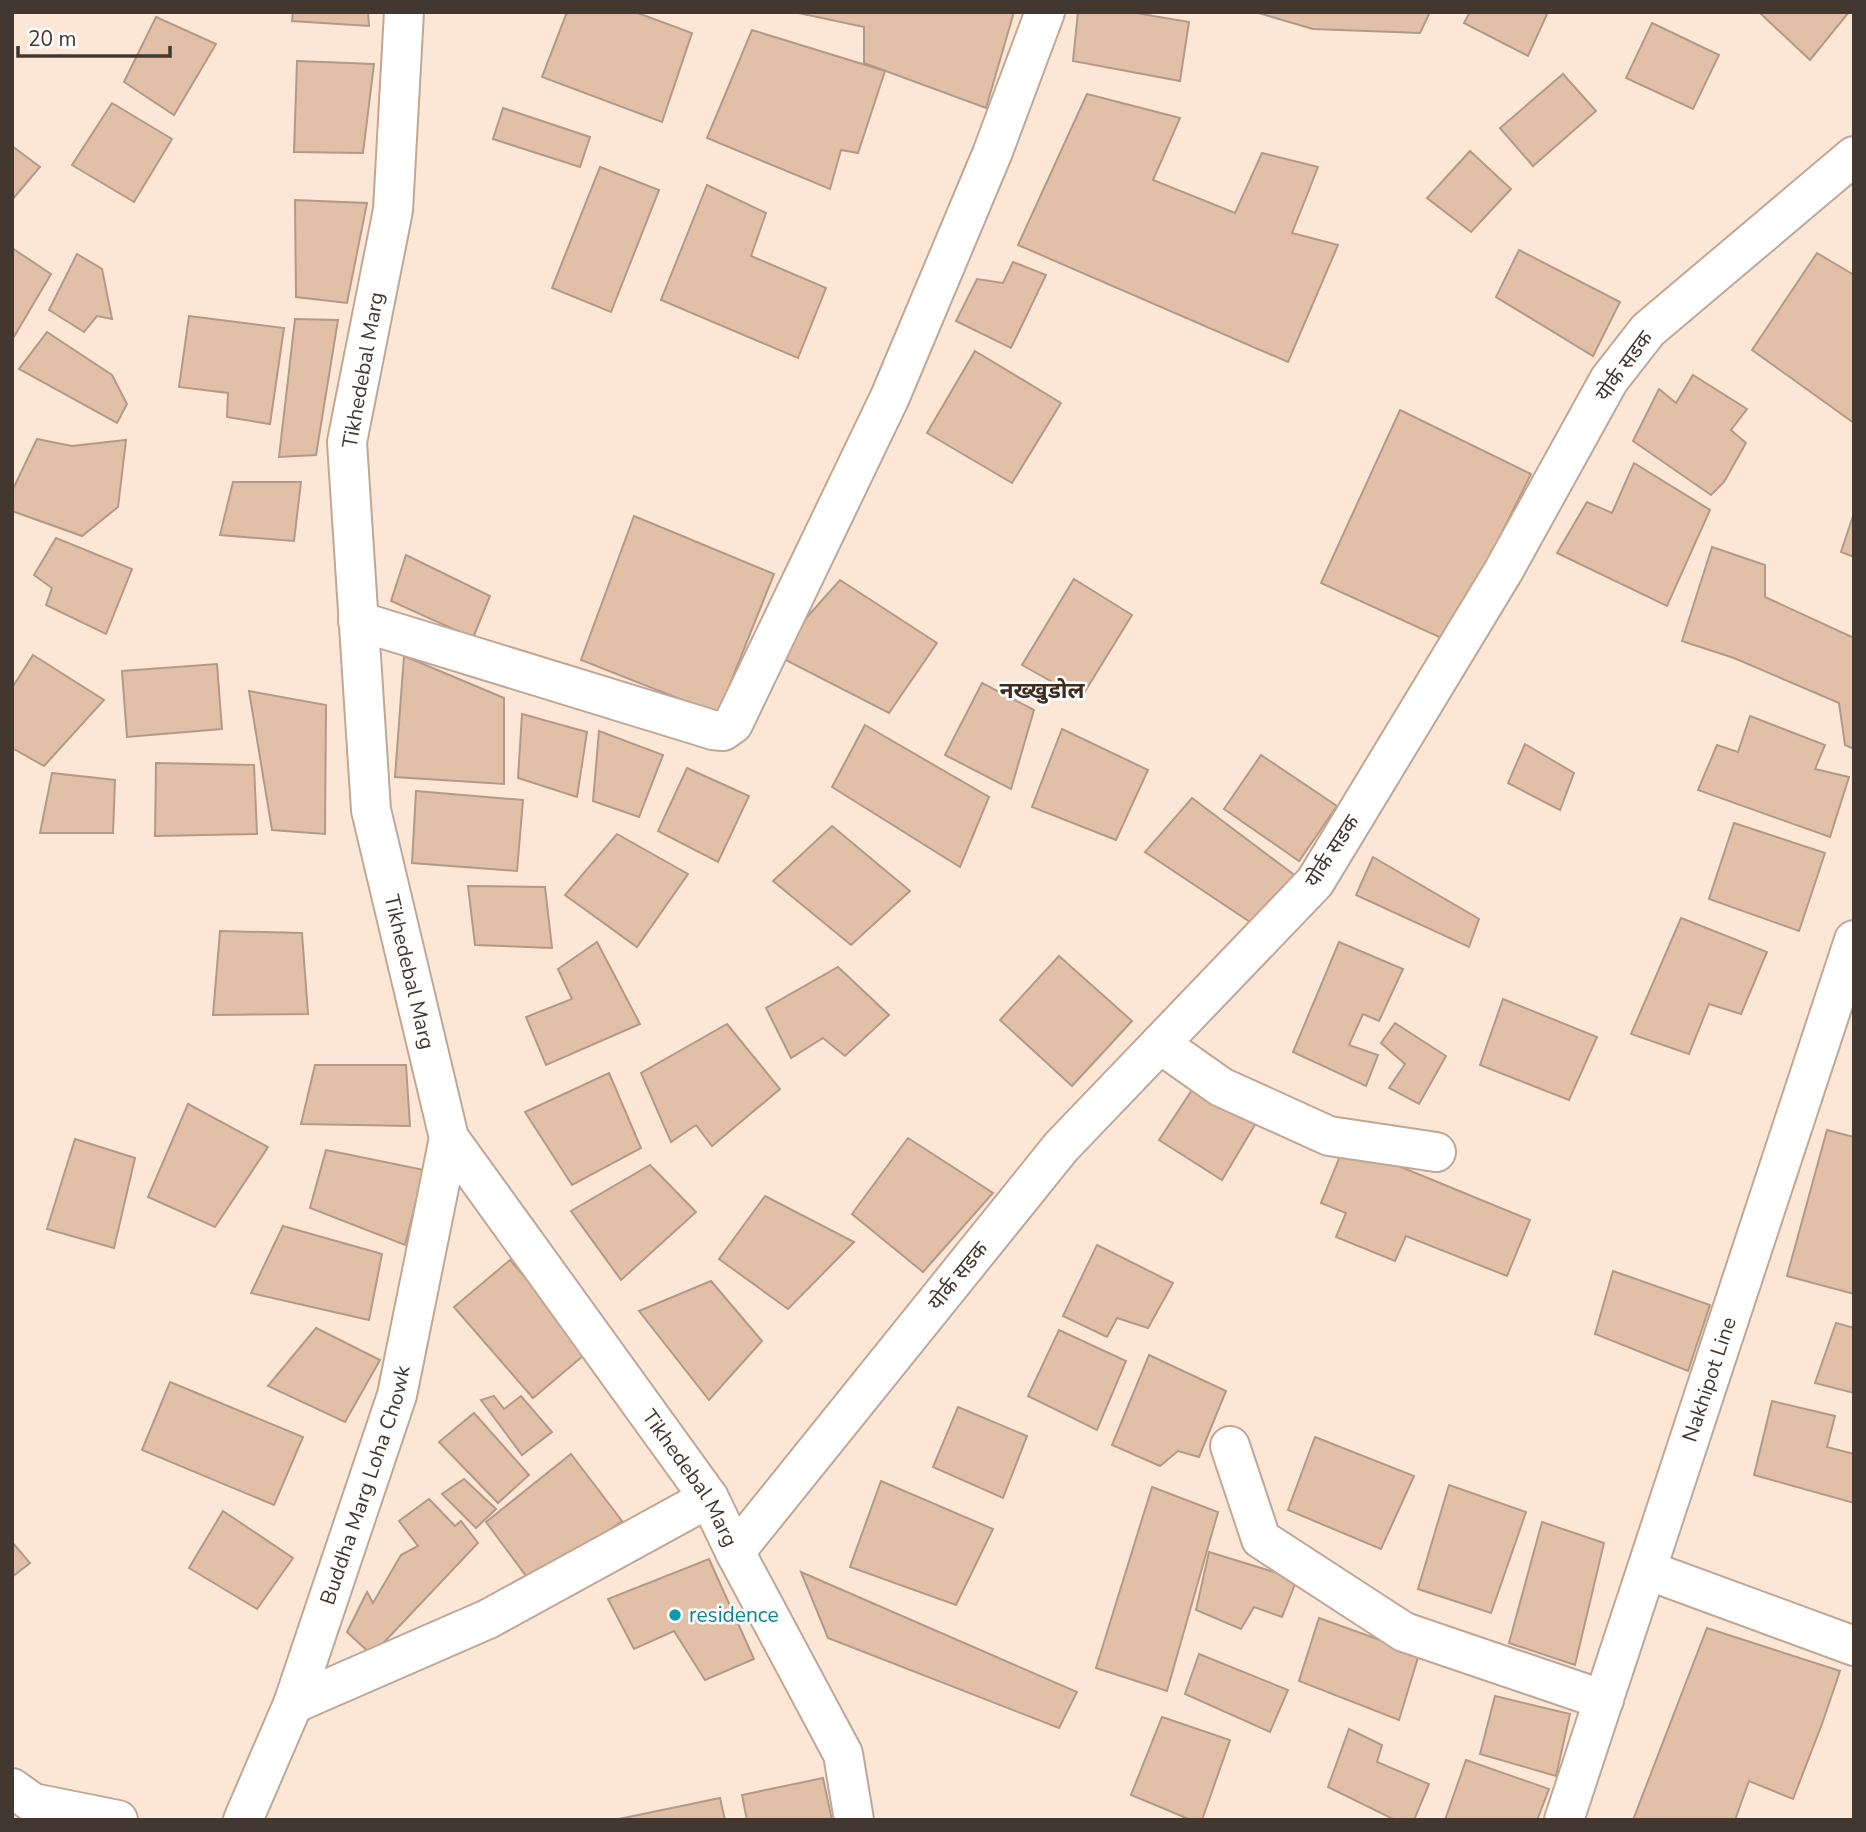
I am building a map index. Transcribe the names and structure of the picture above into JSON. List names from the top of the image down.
{
  "streets": {
    "street": [
      "योर्क सडक",
      "Tikhedebal Marg",
      "Nakhipot Line",
      "Buddha Marg Loha Chowk"
    ]
  },
  "crossings": [
    ["योर्क सडक", "Tikhedebal Marg"],
    ["Tikhedebal Marg", "Buddha Marg Loha Chowk"]
  ],
  "districts": ["नख्खुडोल"],
  "places": ["residence"],
  "scale_bar": "20 m"
}
